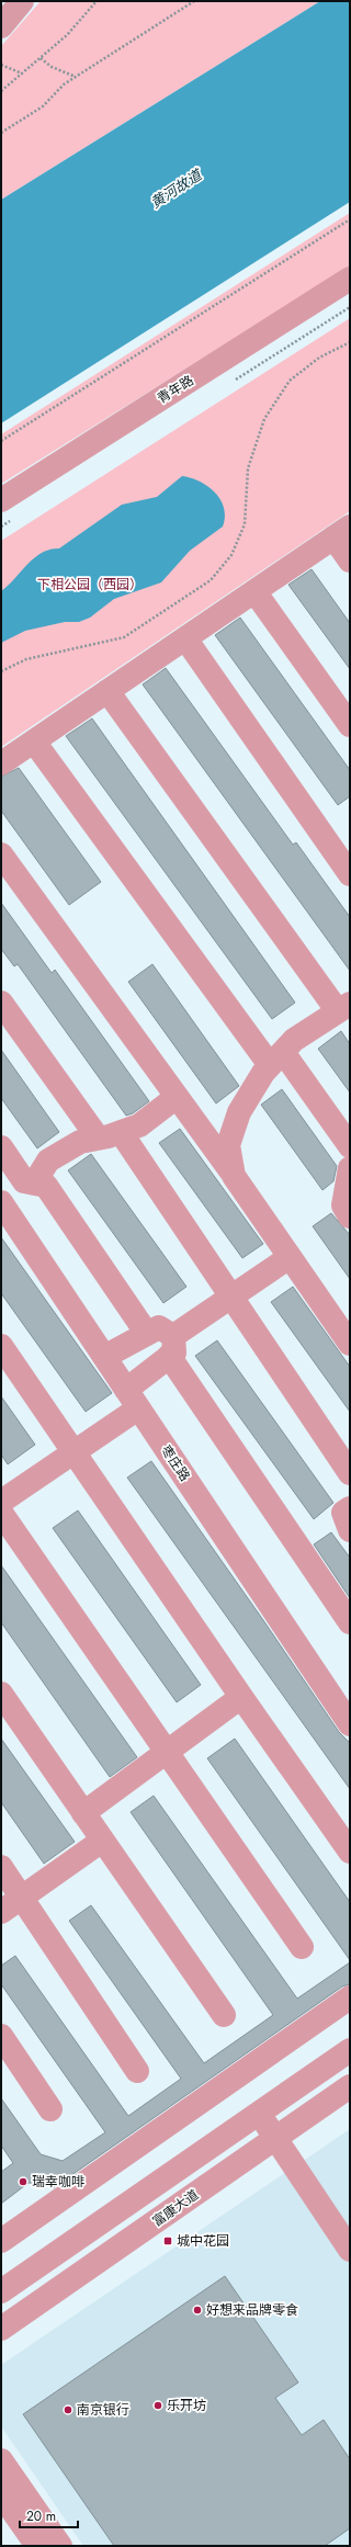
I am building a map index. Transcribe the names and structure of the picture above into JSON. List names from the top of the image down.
{
  "streets": {
    "street": ["青年路", "枣庄路", "富康大道"]
  },
  "water": ["黄河故道"],
  "parks": ["下相公园（西园）"],
  "places": {
    "other": [
      "瑞幸咖啡",
      "好想来品牌零食",
      "乐开坊",
      "南京银行"
    ],
    "transit": ["城中花园"]
  },
  "scale_bar": "20 m"
}
